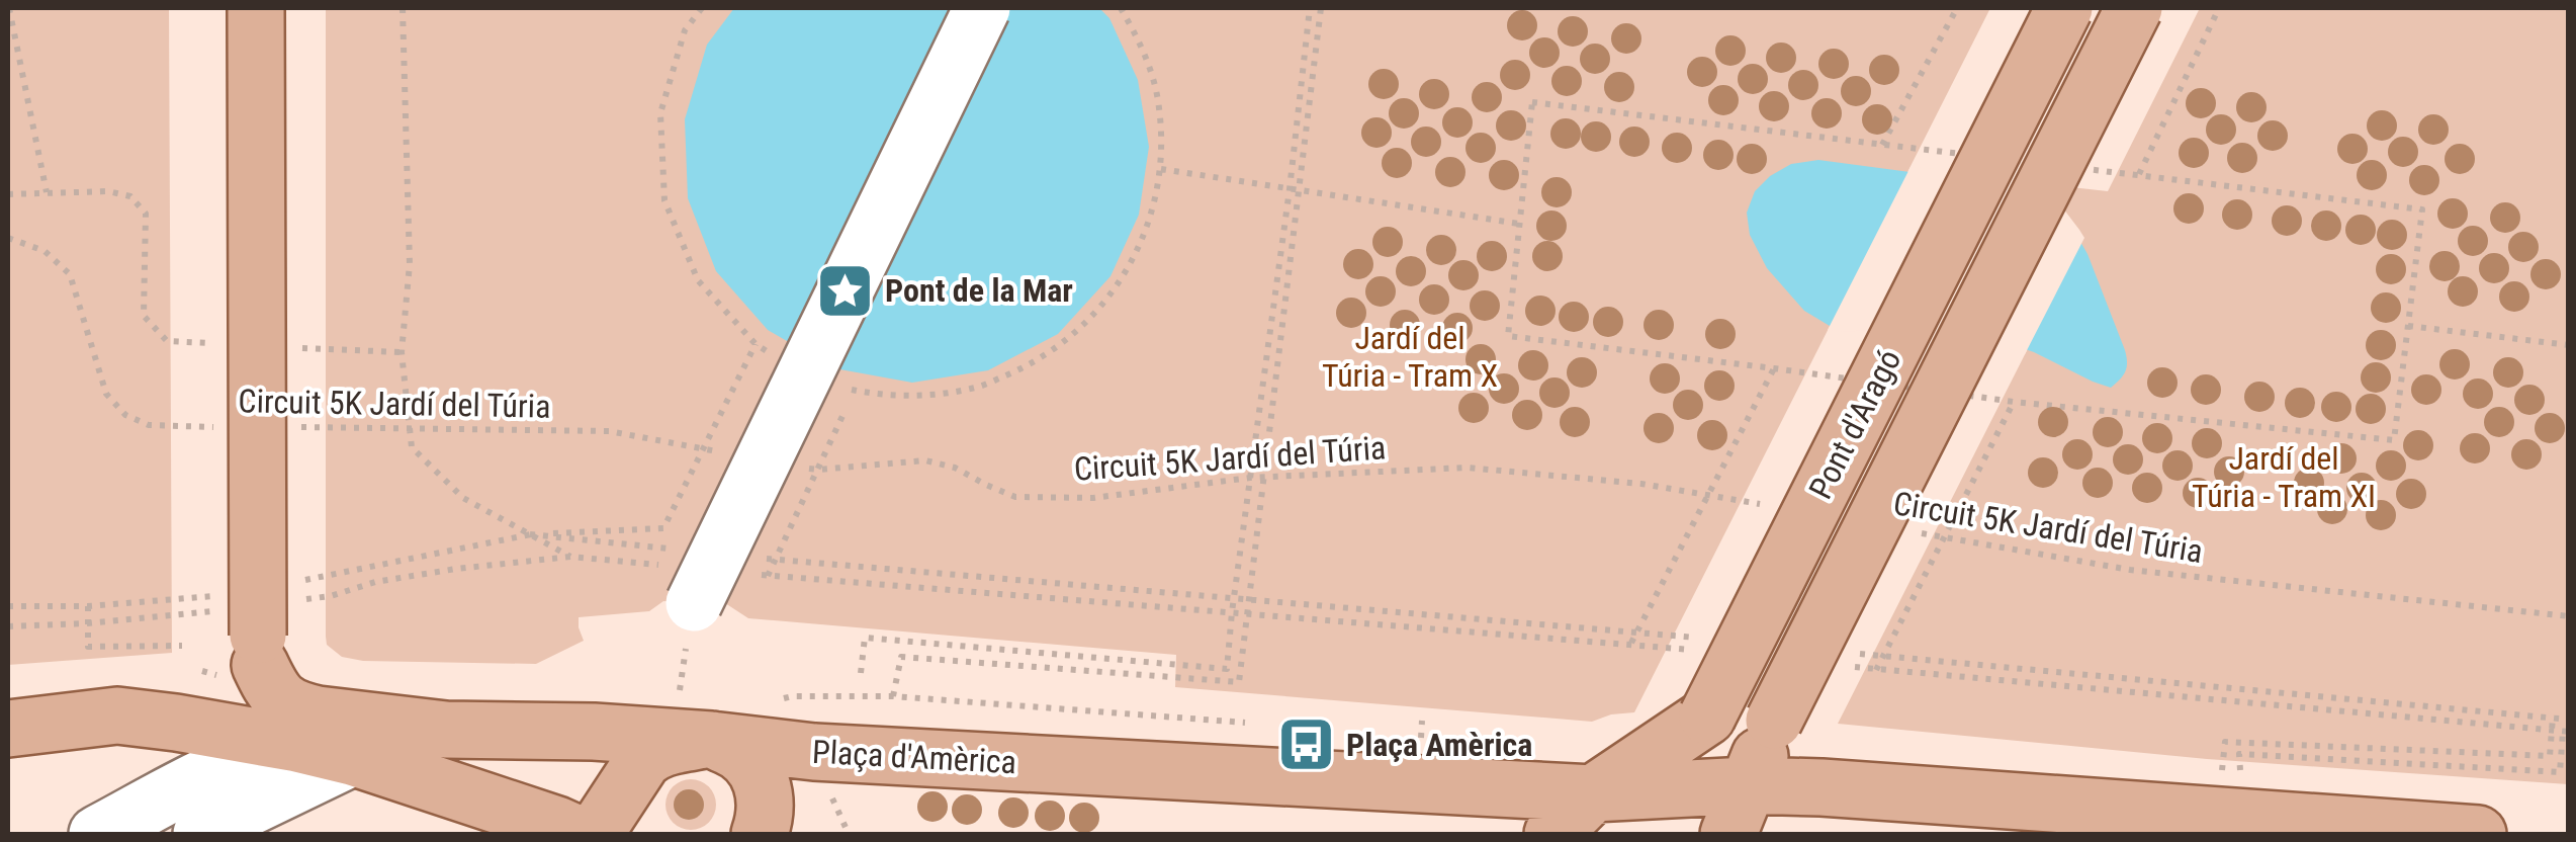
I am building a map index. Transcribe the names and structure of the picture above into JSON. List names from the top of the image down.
{
  "streets": {
    "main road": ["Pont d'Aragó", "Plaça d'Amèrica"],
    "path": ["Circuit 5K Jardí del Túria"]
  },
  "crossings": [
    ["Pont d'Aragó", "Plaça d'Amèrica"]
  ],
  "parks": ["Jardí del Túria - Tram X", "Jardí del Túria - Tram XI"],
  "places": {
    "place": ["Pont de la Mar"],
    "bus stop": ["Plaça Amèrica"]
  }
}
